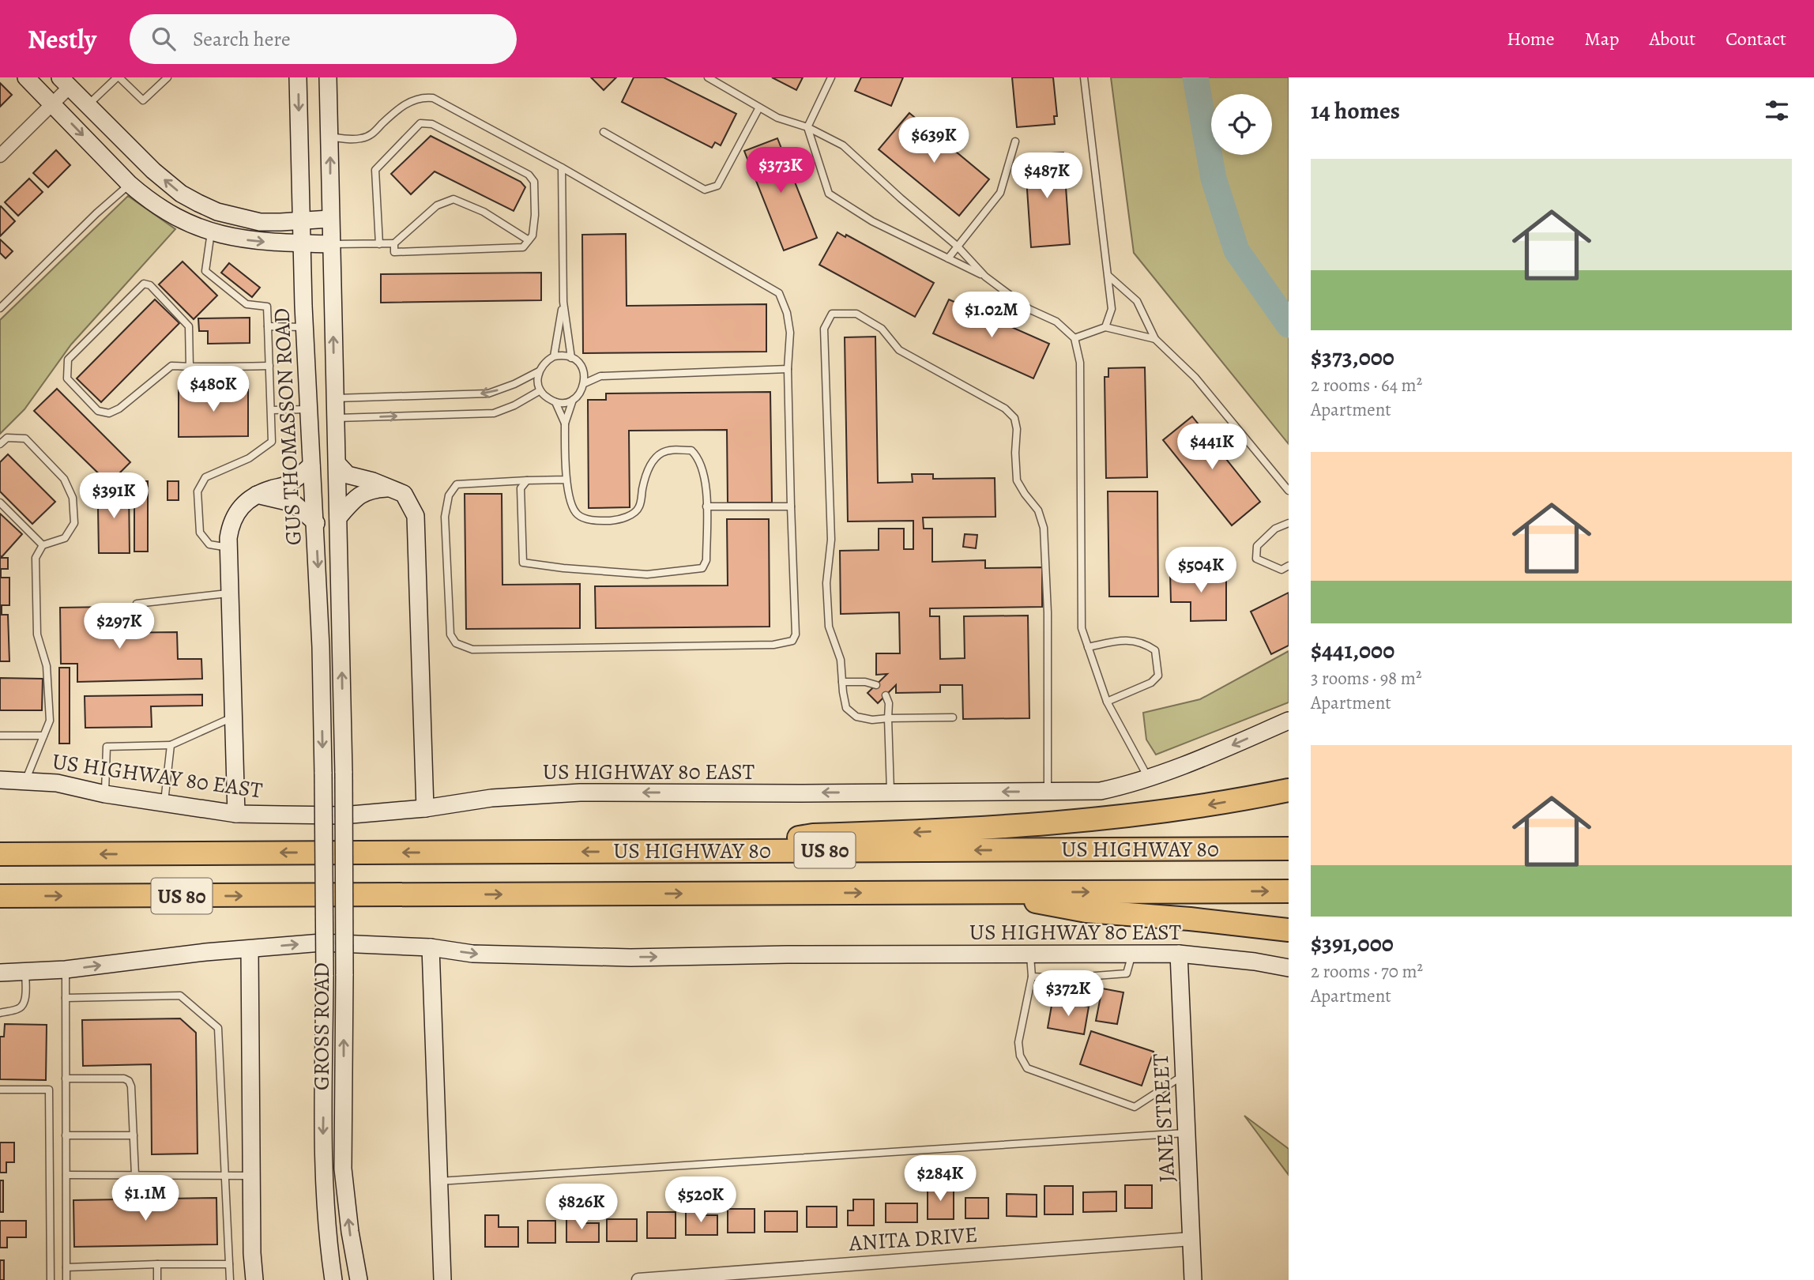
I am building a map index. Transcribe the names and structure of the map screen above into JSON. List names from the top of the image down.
{
  "streets": {
    "highway": ["US HIGHWAY 80", "US 80"],
    "main road": [
      "GUS THOMASSON ROAD",
      "US HIGHWAY 80 EAST",
      "GROSS ROAD",
      "JANE STREET"
    ],
    "street": ["ANITA DRIVE"]
  },
  "crossings": [
    ["GUS THOMASSON ROAD", "GROSS ROAD"],
    ["US HIGHWAY 80 EAST", "JANE STREET"],
    ["JANE STREET", "ANITA DRIVE"]
  ],
  "page": {
    "header": "Nestly",
    "search": "Search here",
    "nav": [
      "Home",
      "Map",
      "About",
      "Contact"
    ],
    "heading": "14 homes",
    "price": [
      "$639K",
      "$373K",
      "$487K",
      "$1.02M",
      "$480K",
      "$441K",
      "$391K",
      "$504K",
      "$297K",
      "$372K",
      "$284K",
      "$1.1M",
      "$520K",
      "$826K"
    ],
    "list": [
      {
        "name": "$373,000",
        "note": "2 rooms · 64 m² · Apartment"
      },
      {
        "name": "$441,000",
        "note": "3 rooms · 98 m² · Apartment"
      },
      {
        "name": "$391,000",
        "note": "2 rooms · 70 m² · Apartment"
      }
    ]
  }
}
